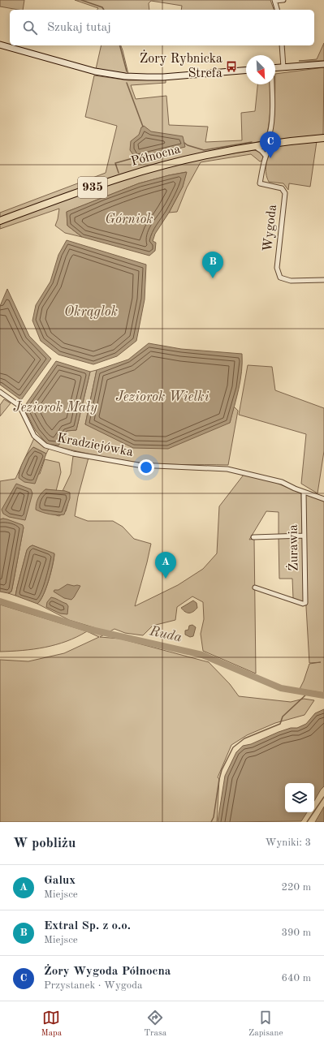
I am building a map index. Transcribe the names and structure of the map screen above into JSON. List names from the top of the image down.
{
  "streets": {
    "main road": ["Północna", "935"],
    "street": ["Wygoda", "Kradziejówka", "Żurawia"]
  },
  "crossings": [
    ["Północna", "Wygoda"],
    ["Kradziejówka", "Żurawia"]
  ],
  "water": [
    "Górniok",
    "Okrąglok",
    "Jeziorok Wielki",
    "Jeziorok Mały",
    "Ruda"
  ],
  "places": {
    "bus stop": ["Żory Rybnicka Strefa"]
  },
  "north": "bottom right",
  "page": {
    "search": "Szukaj tutaj",
    "pins": ["C", "B", "A"],
    "heading": ["W pobliżu", "Wyniki: 3"],
    "list": [
      {
        "mark": "A",
        "name": "Galux",
        "note": "Miejsce",
        "value": "220 m"
      },
      {
        "mark": "B",
        "name": "Extral Sp. z o.o.",
        "note": "Miejsce",
        "value": "390 m"
      },
      {
        "mark": "C",
        "name": "Żory Wygoda Północna",
        "note": "Przystanek · Wygoda",
        "value": "640 m"
      }
    ],
    "nav": ["Mapa", "Trasa", "Zapisane"]
  }
}
